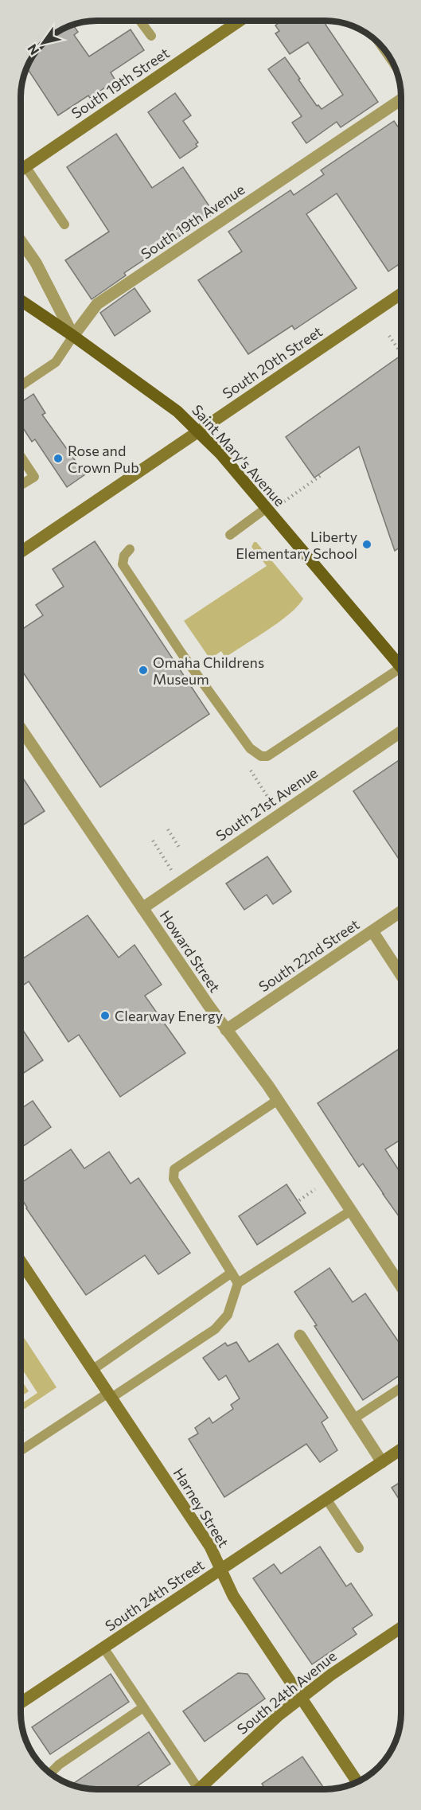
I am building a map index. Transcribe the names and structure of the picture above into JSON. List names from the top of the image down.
{
  "streets": {
    "main road": [
      "South 19th Street",
      "South 20th Street",
      "Saint Mary's Avenue",
      "Harney Street",
      "South 24th Street",
      "South 24th Avenue"
    ],
    "street": [
      "South 19th Avenue",
      "South 21st Avenue",
      "Howard Street",
      "South 22nd Street"
    ]
  },
  "crossings": [
    ["South 19th Avenue", "Saint Mary's Avenue"],
    ["South 20th Street", "Saint Mary's Avenue"],
    ["South 21st Avenue", "Howard Street"],
    ["Howard Street", "South 22nd Street"],
    ["Harney Street", "South 24th Street"],
    ["Harney Street", "South 24th Avenue"]
  ],
  "places": [
    "Rose and Crown Pub",
    "Liberty Elementary School",
    "Omaha Childrens Museum",
    "Clearway Energy"
  ],
  "north": "bottom left"
}
